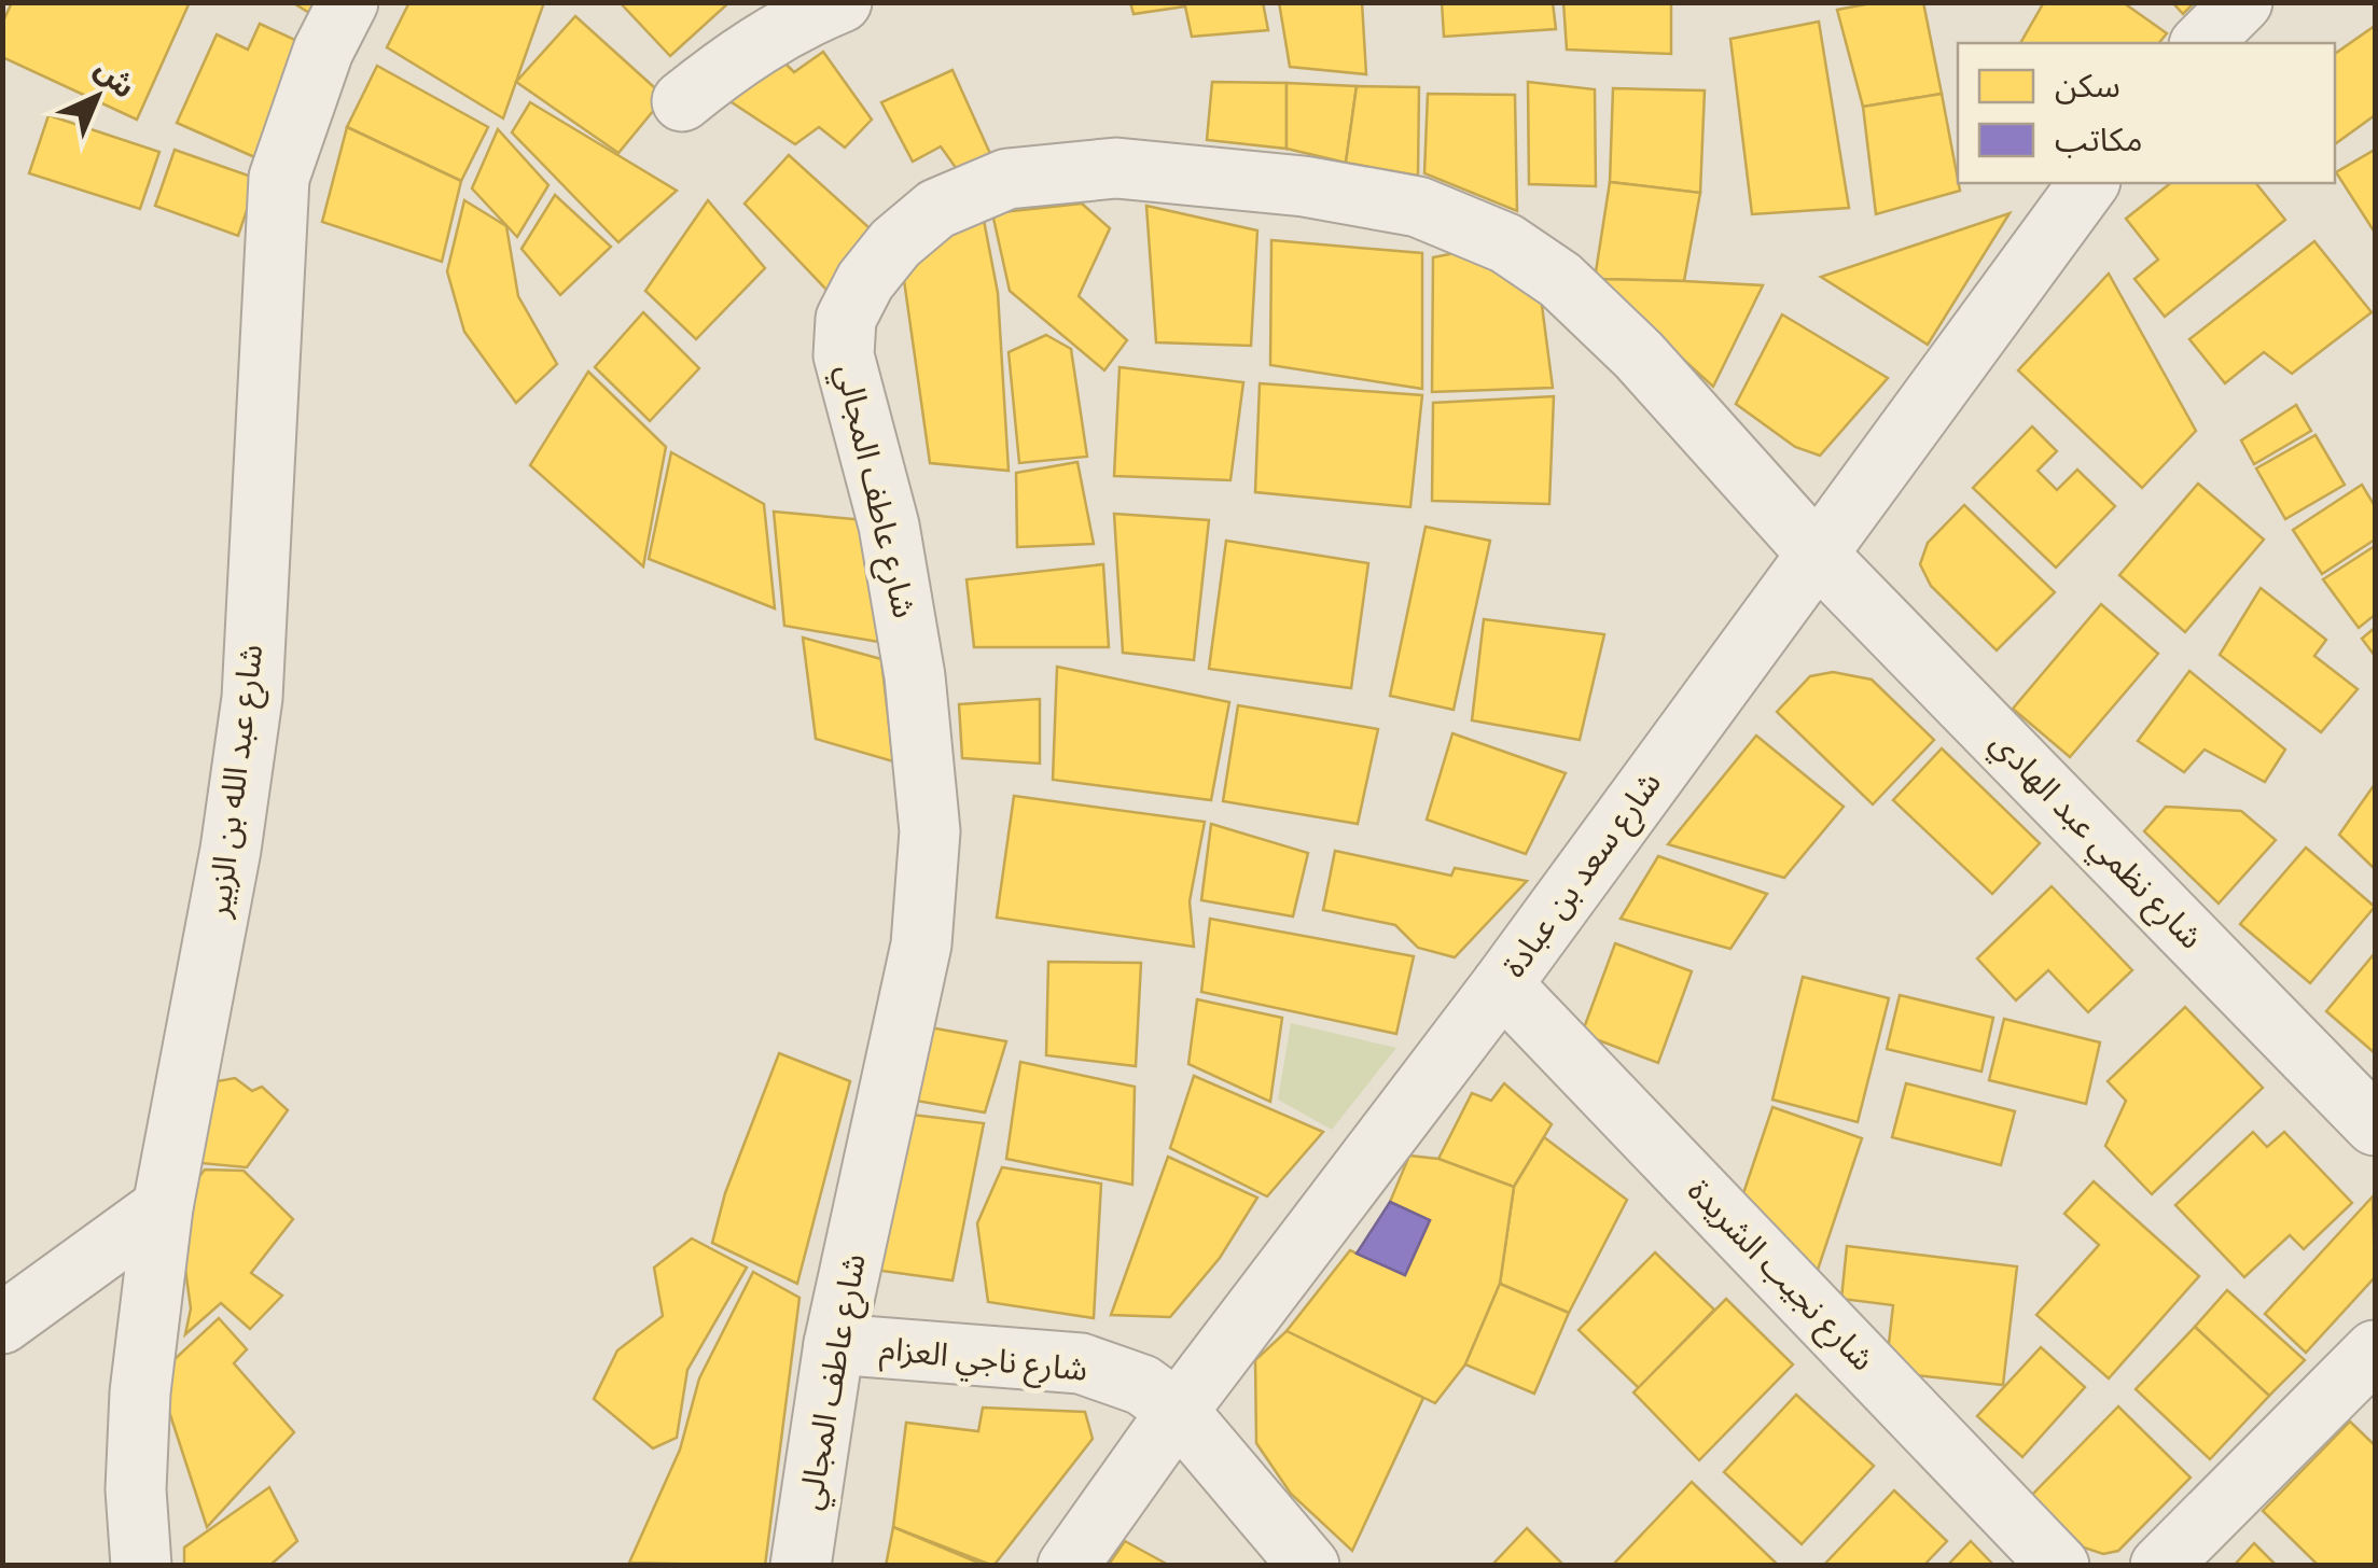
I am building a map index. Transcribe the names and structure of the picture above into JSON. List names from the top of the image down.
{
  "streets": {
    "street": [
      "شارع عاطف المجالي",
      "شارع عبد الله بن الزبير",
      "شارع نظمي عبد الهادي",
      "شارع سعد بن عبادة",
      "شارع نجيب الشريدة",
      "شارع ناجي العزام"
    ]
  },
  "crossings": [
    ["شارع عاطف المجالي", "شارع نظمي عبد الهادي"],
    ["شارع عاطف المجالي", "شارع سعد بن عبادة"],
    ["شارع عاطف المجالي", "شارع ناجي العزام"],
    ["شارع نظمي عبد الهادي", "شارع سعد بن عبادة"],
    ["شارع سعد بن عبادة", "شارع نجيب الشريدة"],
    ["شارع سعد بن عبادة", "شارع ناجي العزام"]
  ],
  "legend": ["سكن", "مكاتب"],
  "north": "top right"
}
